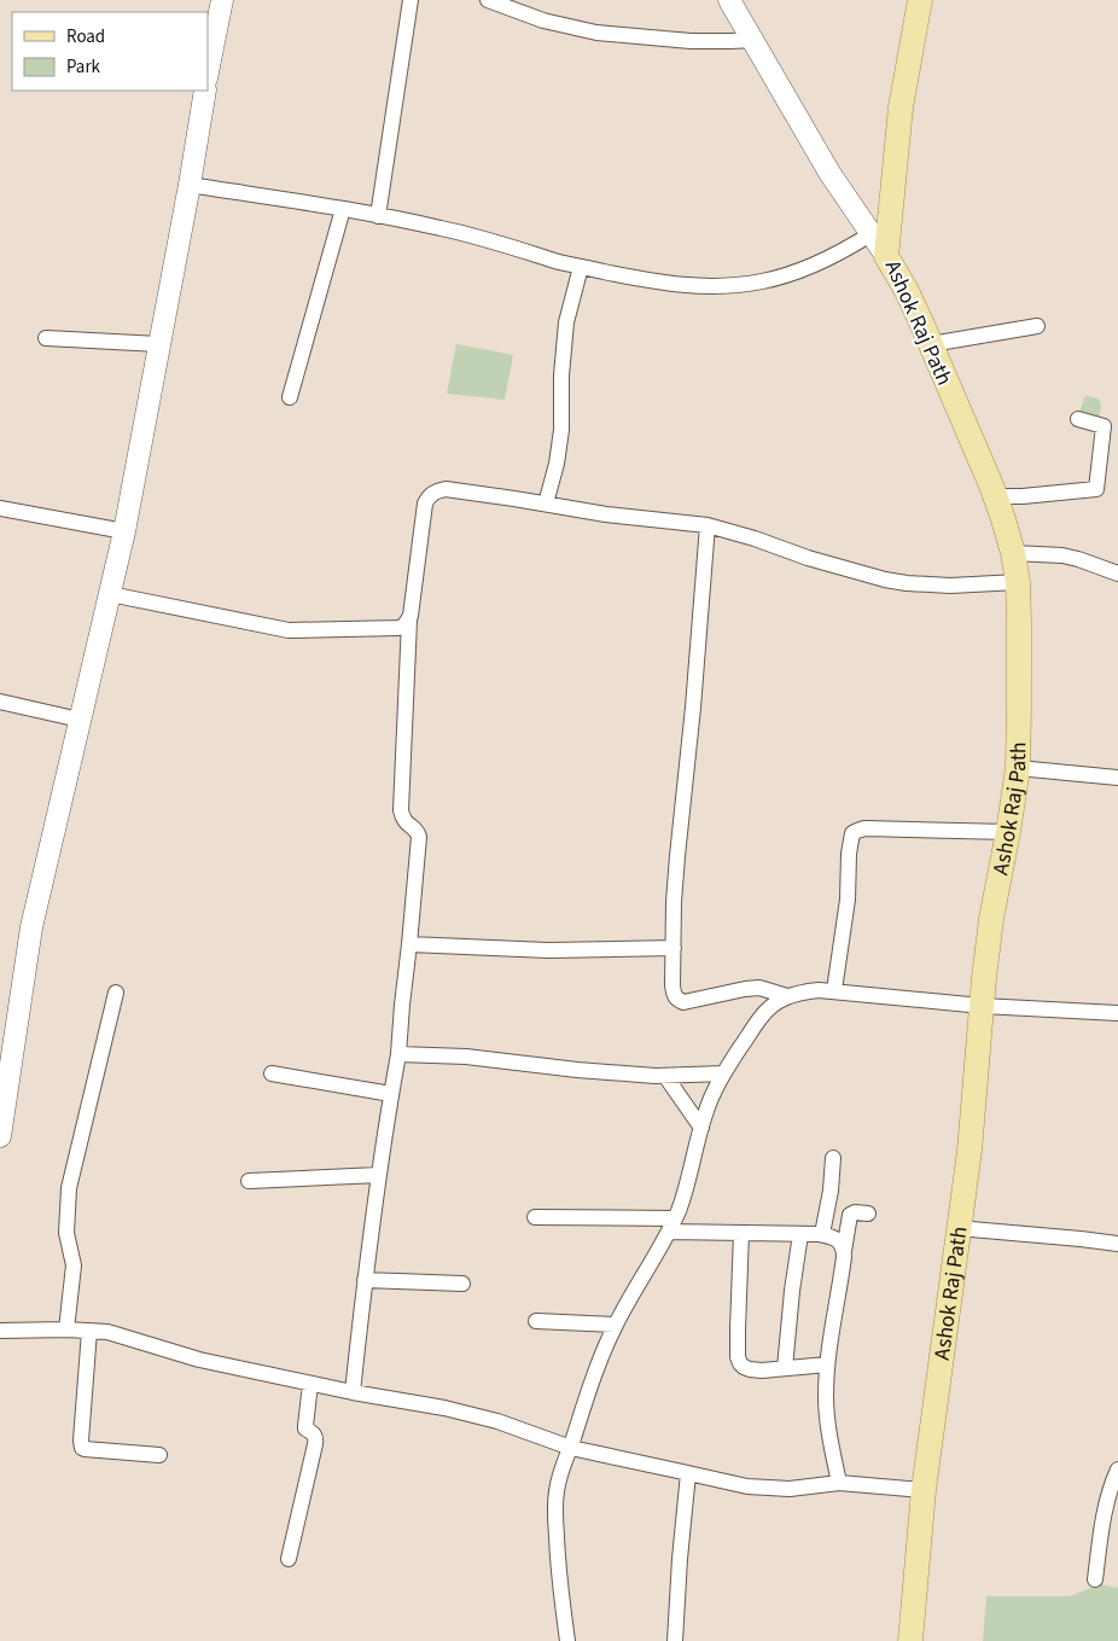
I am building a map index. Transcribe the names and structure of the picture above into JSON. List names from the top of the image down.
{
  "streets": {
    "main road": ["Ashok Raj Path"]
  },
  "legend": ["Road", "Park"]
}
